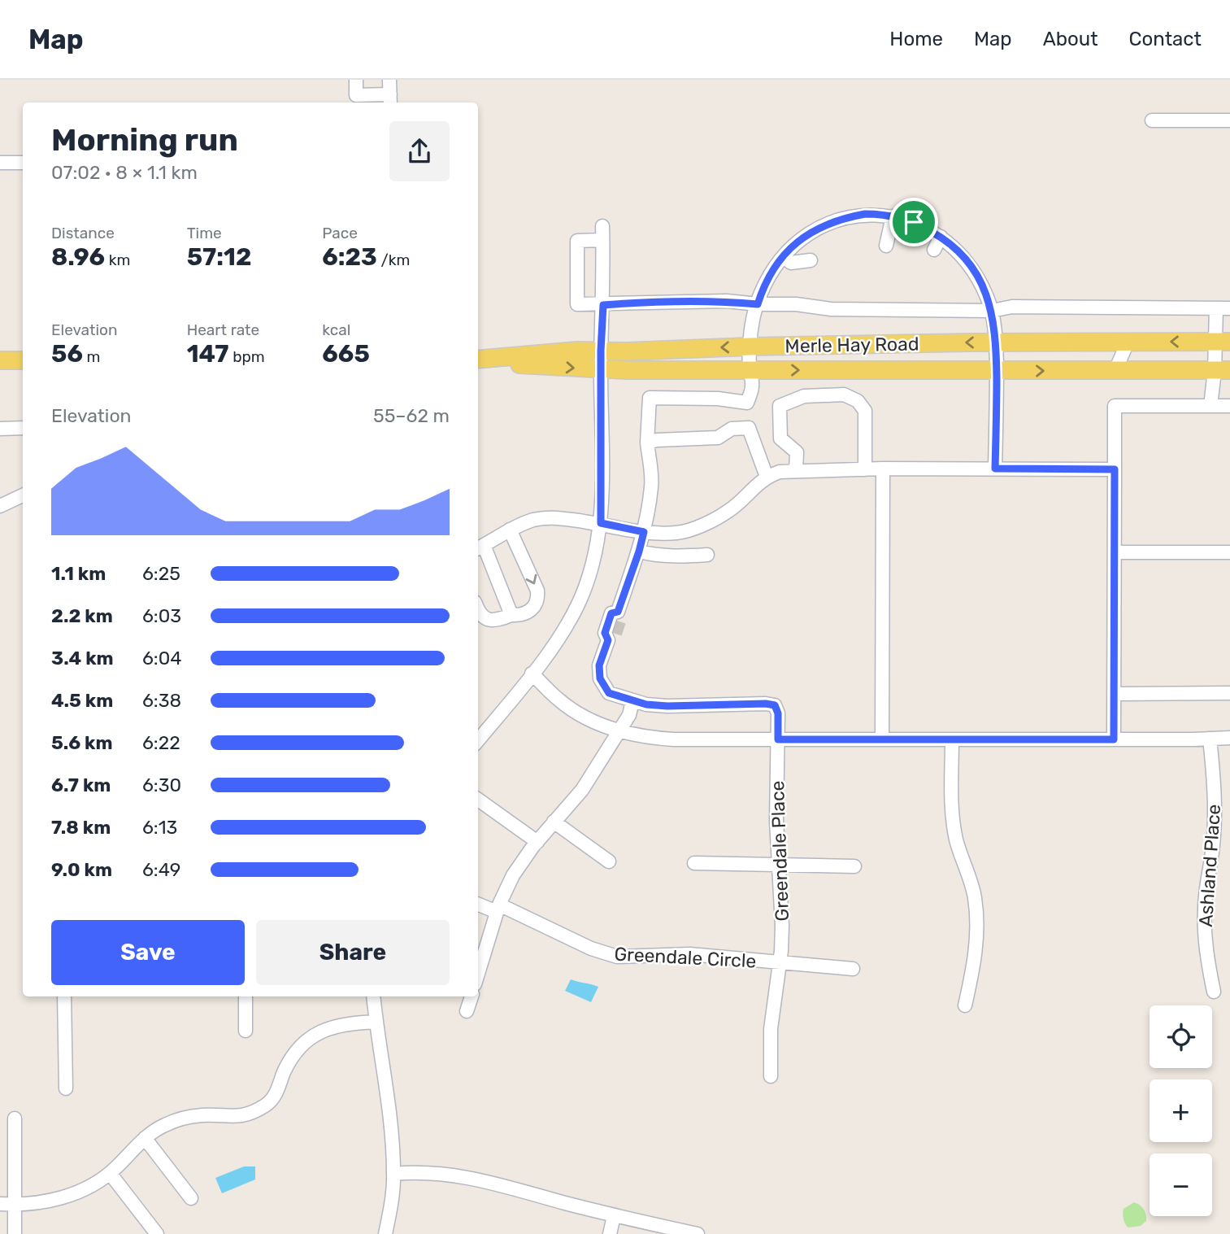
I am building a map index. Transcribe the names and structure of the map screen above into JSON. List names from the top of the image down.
{
  "streets": {
    "main road": ["Merle Hay Road"],
    "street": ["Greendale Place", "Ashland Place", "Greendale Circle"]
  },
  "crossings": [
    ["Greendale Place", "Greendale Circle"]
  ],
  "page": {
    "header": "Map",
    "nav": [
      "Home",
      "Map",
      "About",
      "Contact"
    ],
    "heading": ["Morning run", "07:02 · 8 × 1.1 km"],
    "stats": [
      ["Distance", "8.96 km"],
      ["Time", "57:12"],
      ["Pace", "6:23 /km"],
      ["Elevation", "56 m"],
      ["Heart rate", "147 bpm"],
      ["kcal", "665"]
    ],
    "chart": ["Elevation", "55–62 m"],
    "list": [
      {
        "name": "1.1 km",
        "note": "6:25"
      },
      {
        "name": "2.2 km",
        "note": "6:03"
      },
      {
        "name": "3.4 km",
        "note": "6:04"
      },
      {
        "name": "4.5 km",
        "note": "6:38"
      },
      {
        "name": "5.6 km",
        "note": "6:22"
      },
      {
        "name": "6.7 km",
        "note": "6:30"
      },
      {
        "name": "7.8 km",
        "note": "6:13"
      },
      {
        "name": "9.0 km",
        "note": "6:49"
      }
    ],
    "buttons": ["Save", "Share"],
    "map_buttons": ["+", "−"]
  }
}
